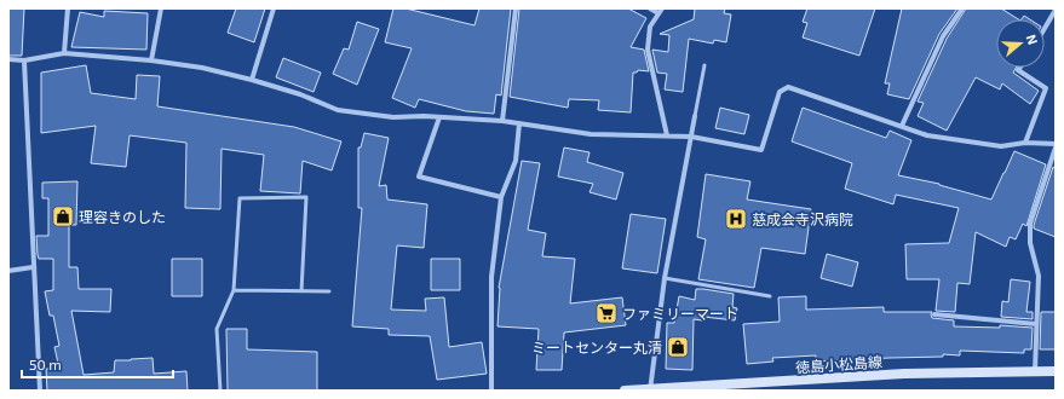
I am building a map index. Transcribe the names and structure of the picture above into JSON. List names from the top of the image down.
{
  "streets": {
    "main road": ["徳島小松島線"]
  },
  "places": {
    "shop": ["理容きのした", "ミートセンター丸清"],
    "hospital": ["慈成会寺沢病院"],
    "supermarket": ["ファミリーマート"]
  },
  "scale_bar": "50 m",
  "north": "right"
}
